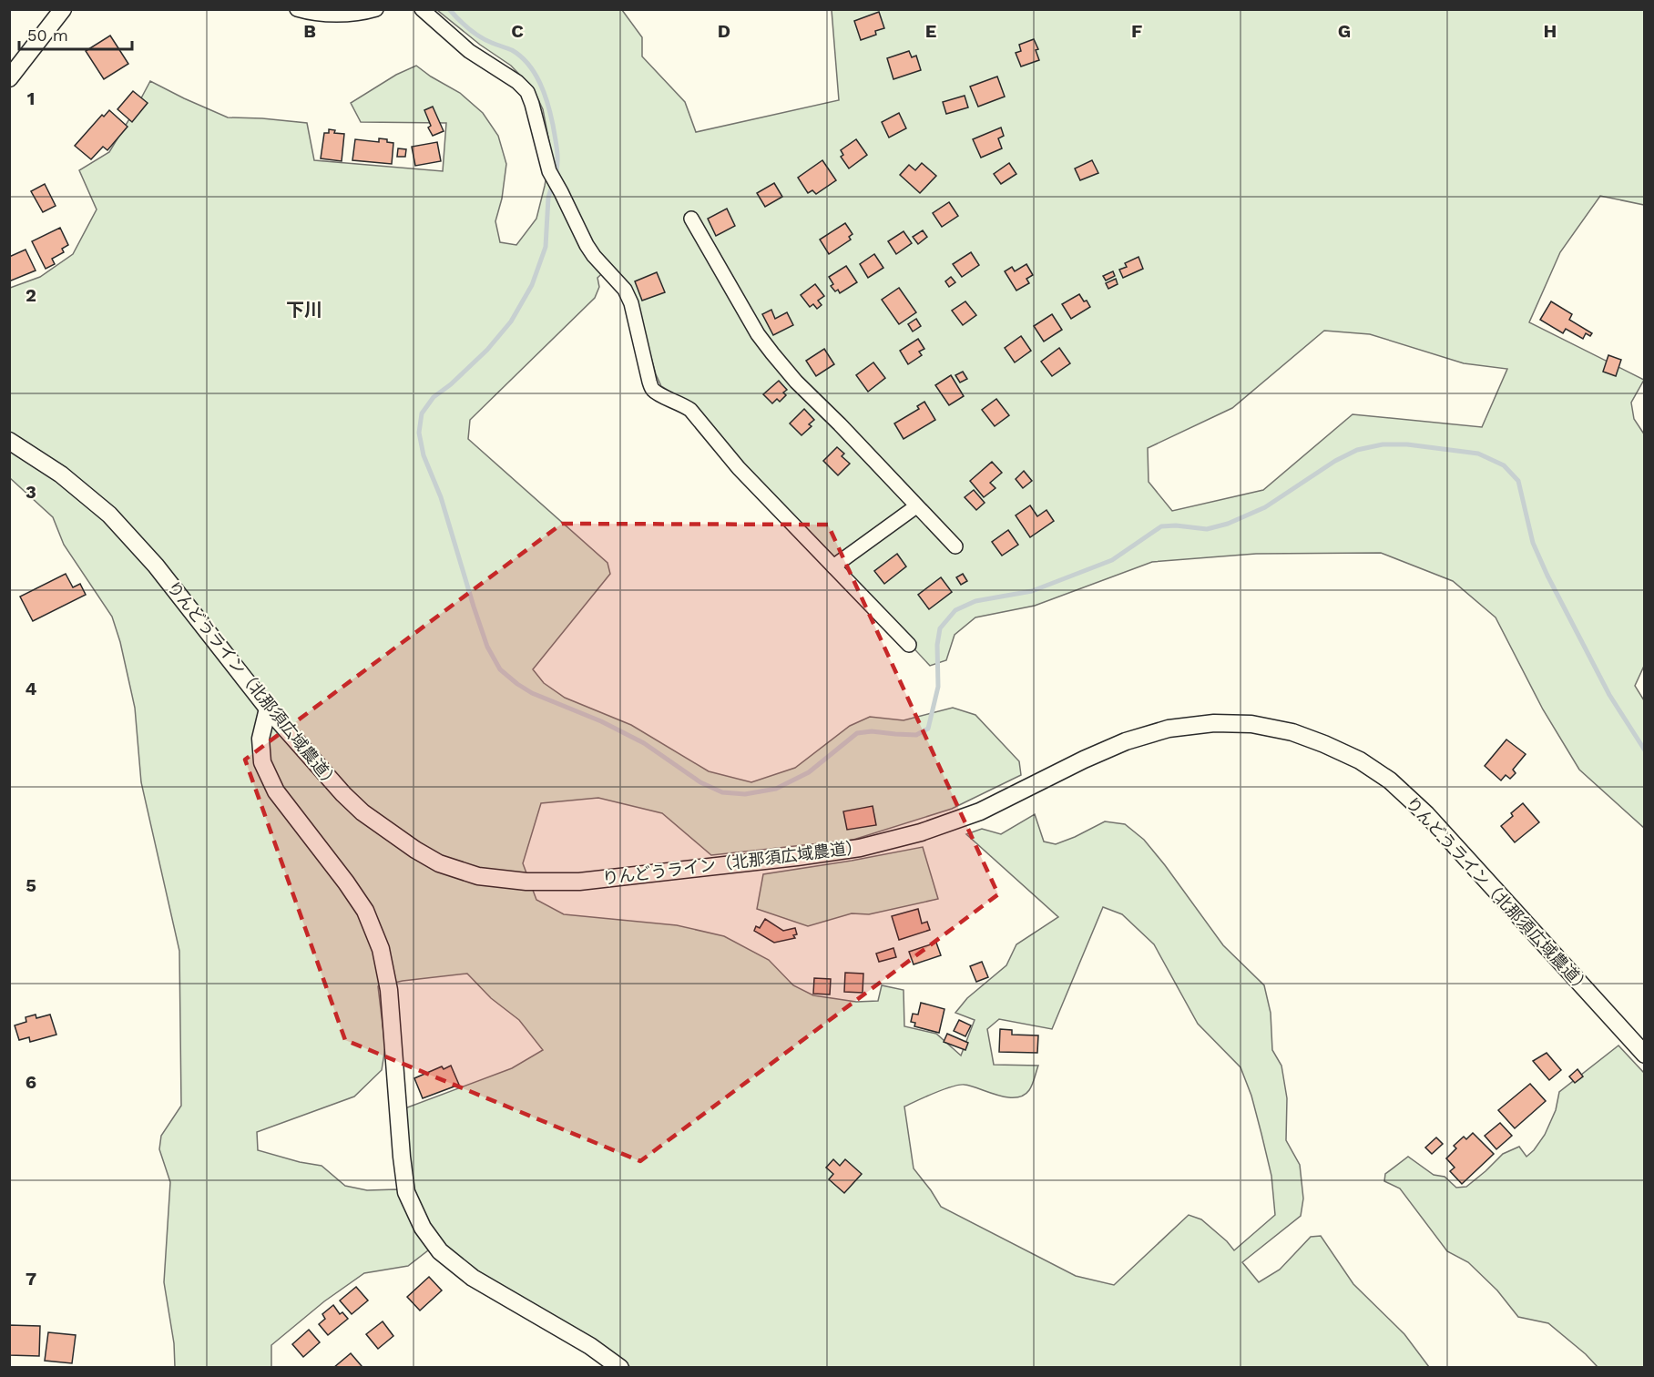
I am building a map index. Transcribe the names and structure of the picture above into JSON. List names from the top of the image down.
{
  "streets": {
    "street": ["りんどうライン（北那須広域農道）"]
  },
  "districts": ["下川"],
  "scale_bar": "50 m",
  "grid": {
    "columns": [
      "B",
      "C",
      "D",
      "E",
      "F",
      "G",
      "H"
    ],
    "rows": [
      "1",
      "2",
      "3",
      "4",
      "5",
      "6",
      "7"
    ]
  }
}
